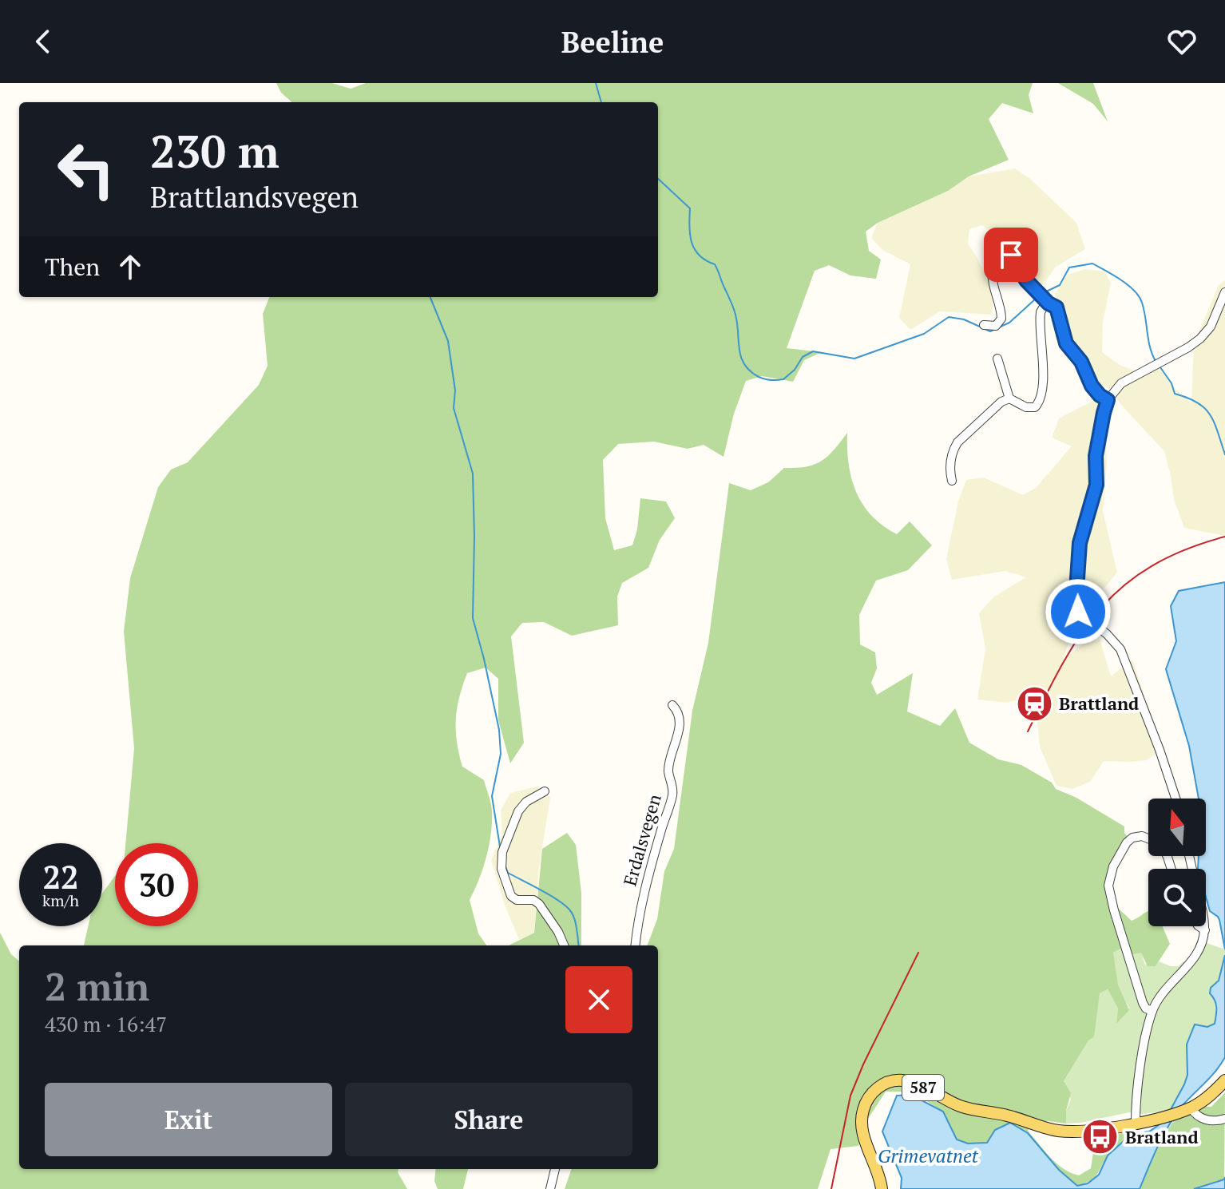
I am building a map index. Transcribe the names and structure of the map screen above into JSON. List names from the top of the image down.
{
  "streets": {
    "main road": ["587"],
    "street": ["Erdalsvegen"]
  },
  "water": ["Grimevatnet"],
  "places": {
    "station": ["Brattland"],
    "bus stop": ["Bratland"]
  },
  "north": "top",
  "page": {
    "header": "Beeline",
    "turn": ["230 m", "Brattlandsvegen"],
    "then": "Then",
    "speed": "22 km/h",
    "limit": "30",
    "heading": ["2 min", "430 m · 16:47"],
    "buttons": ["Exit", "Share"]
  }
}
